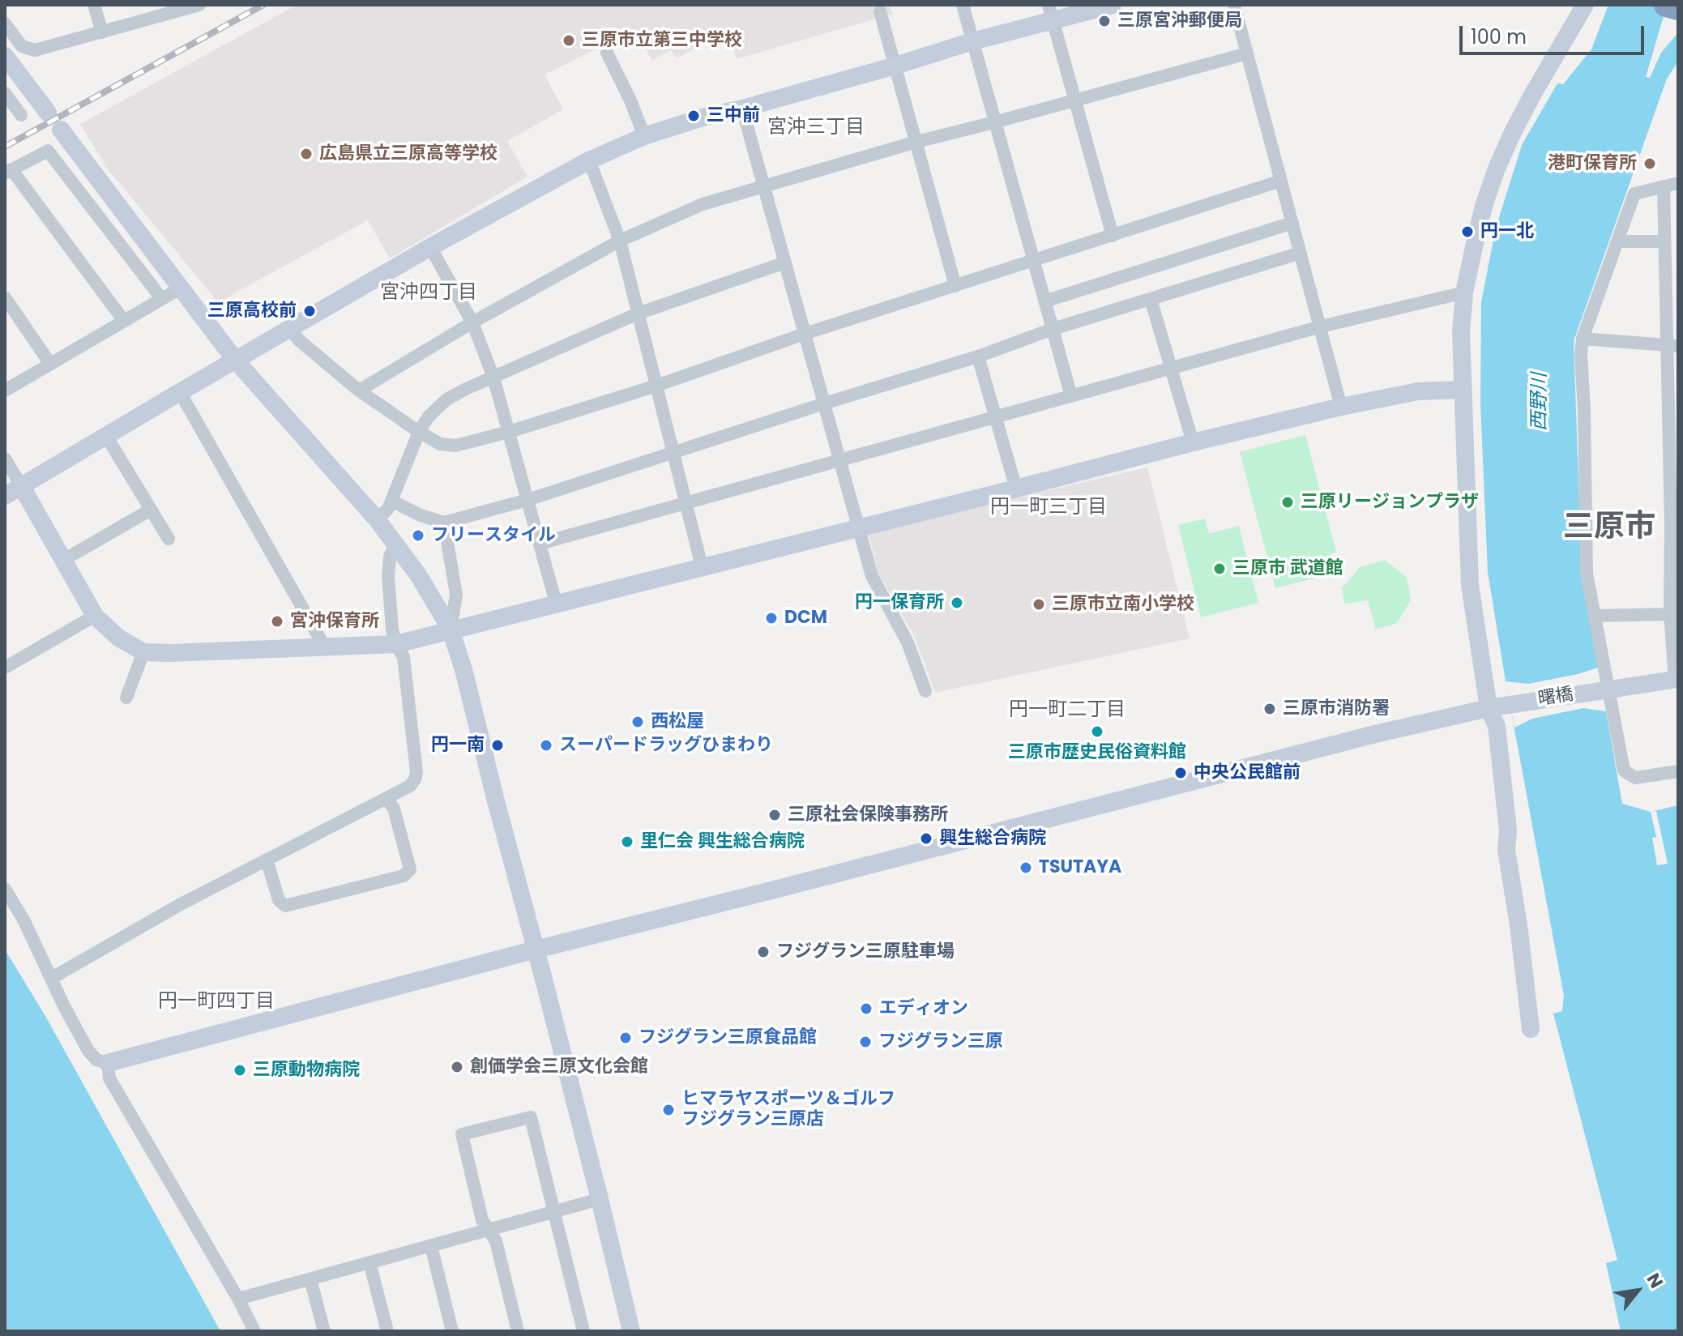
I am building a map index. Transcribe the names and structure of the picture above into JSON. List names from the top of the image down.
{
  "streets": {
    "street": ["曙橋"]
  },
  "districts": [
    "宮沖三丁目",
    "宮沖四丁目",
    "円一町三丁目",
    "三原市",
    "円一町二丁目",
    "円一町四丁目"
  ],
  "water": ["西野川"],
  "places": [
    "三原宮沖郵便局",
    "三原市立第三中学校",
    "三中前",
    "広島県立三原高等学校",
    "港町保育所",
    "円一北",
    "三原高校前",
    "三原リージョンプラザ",
    "フリースタイル",
    "三原市 武道館",
    "円一保育所",
    "三原市立南小学校",
    "DCM",
    "宮沖保育所",
    "三原市消防署",
    "西松屋",
    "三原市歴史民俗資料館",
    "円一南",
    "スーパードラッグひまわり",
    "中央公民館前",
    "三原社会保険事務所",
    "興生総合病院",
    "里仁会 興生総合病院",
    "TSUTAYA",
    "フジグラン三原駐車場",
    "エディオン",
    "フジグラン三原食品館",
    "フジグラン三原",
    "創価学会三原文化会館",
    "三原動物病院",
    "ヒマラヤスポーツ＆ゴルフ フジグラン三原店"
  ],
  "scale_bar": "100 m",
  "north": "top right"
}
